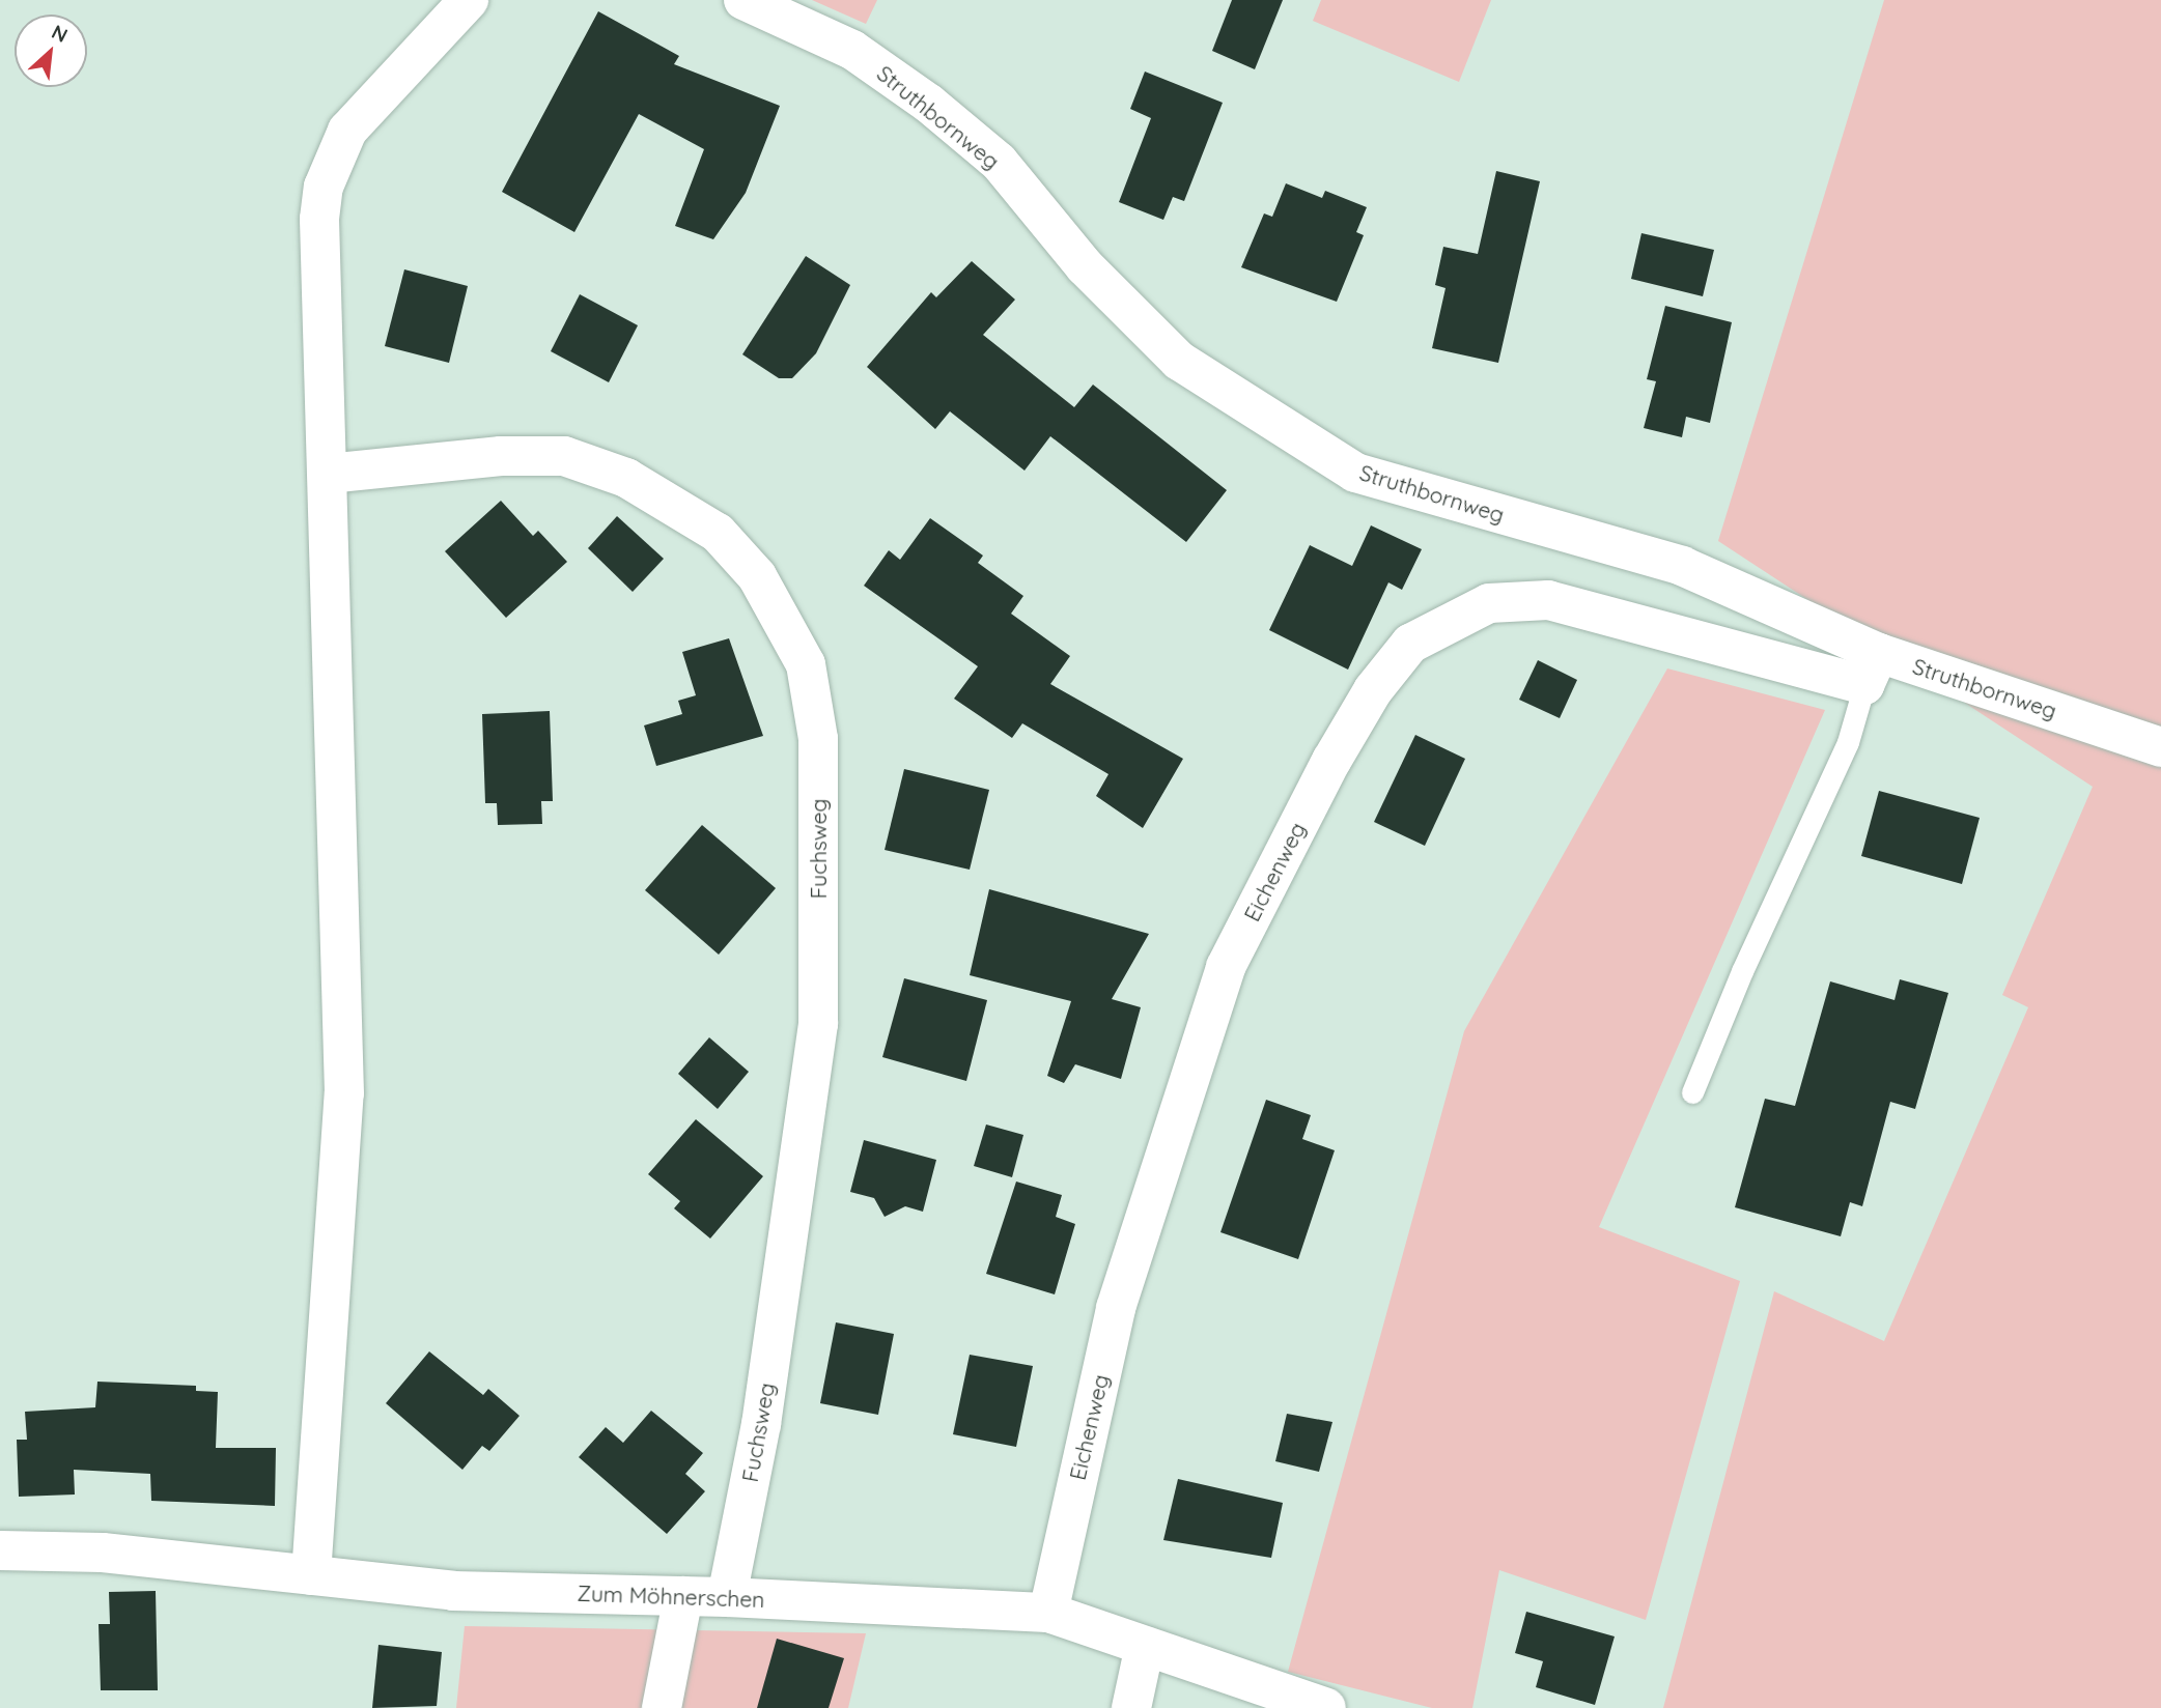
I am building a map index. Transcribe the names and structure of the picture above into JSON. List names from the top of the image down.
{
  "streets": {
    "street": [
      "Struthbornweg",
      "Fuchsweg",
      "Eichenweg",
      "Zum Möhnerschen"
    ]
  },
  "crossings": [
    ["Struthbornweg", "Eichenweg"],
    ["Fuchsweg", "Zum Möhnerschen"],
    ["Eichenweg", "Zum Möhnerschen"]
  ],
  "north": "top right"
}
